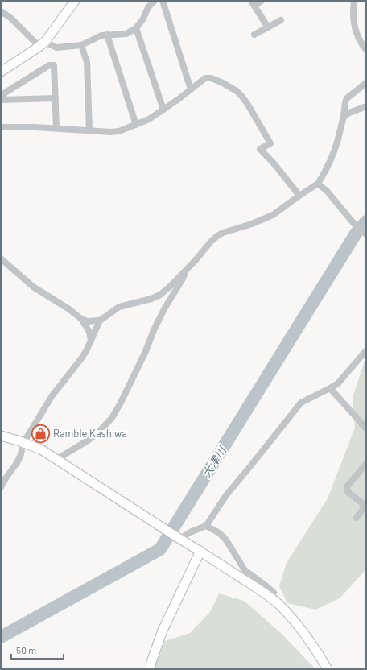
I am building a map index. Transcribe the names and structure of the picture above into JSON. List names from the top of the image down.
{
  "water": ["大津川"],
  "places": {
    "shop": ["Ramble Kashiwa"]
  },
  "scale_bar": "50 m"
}
